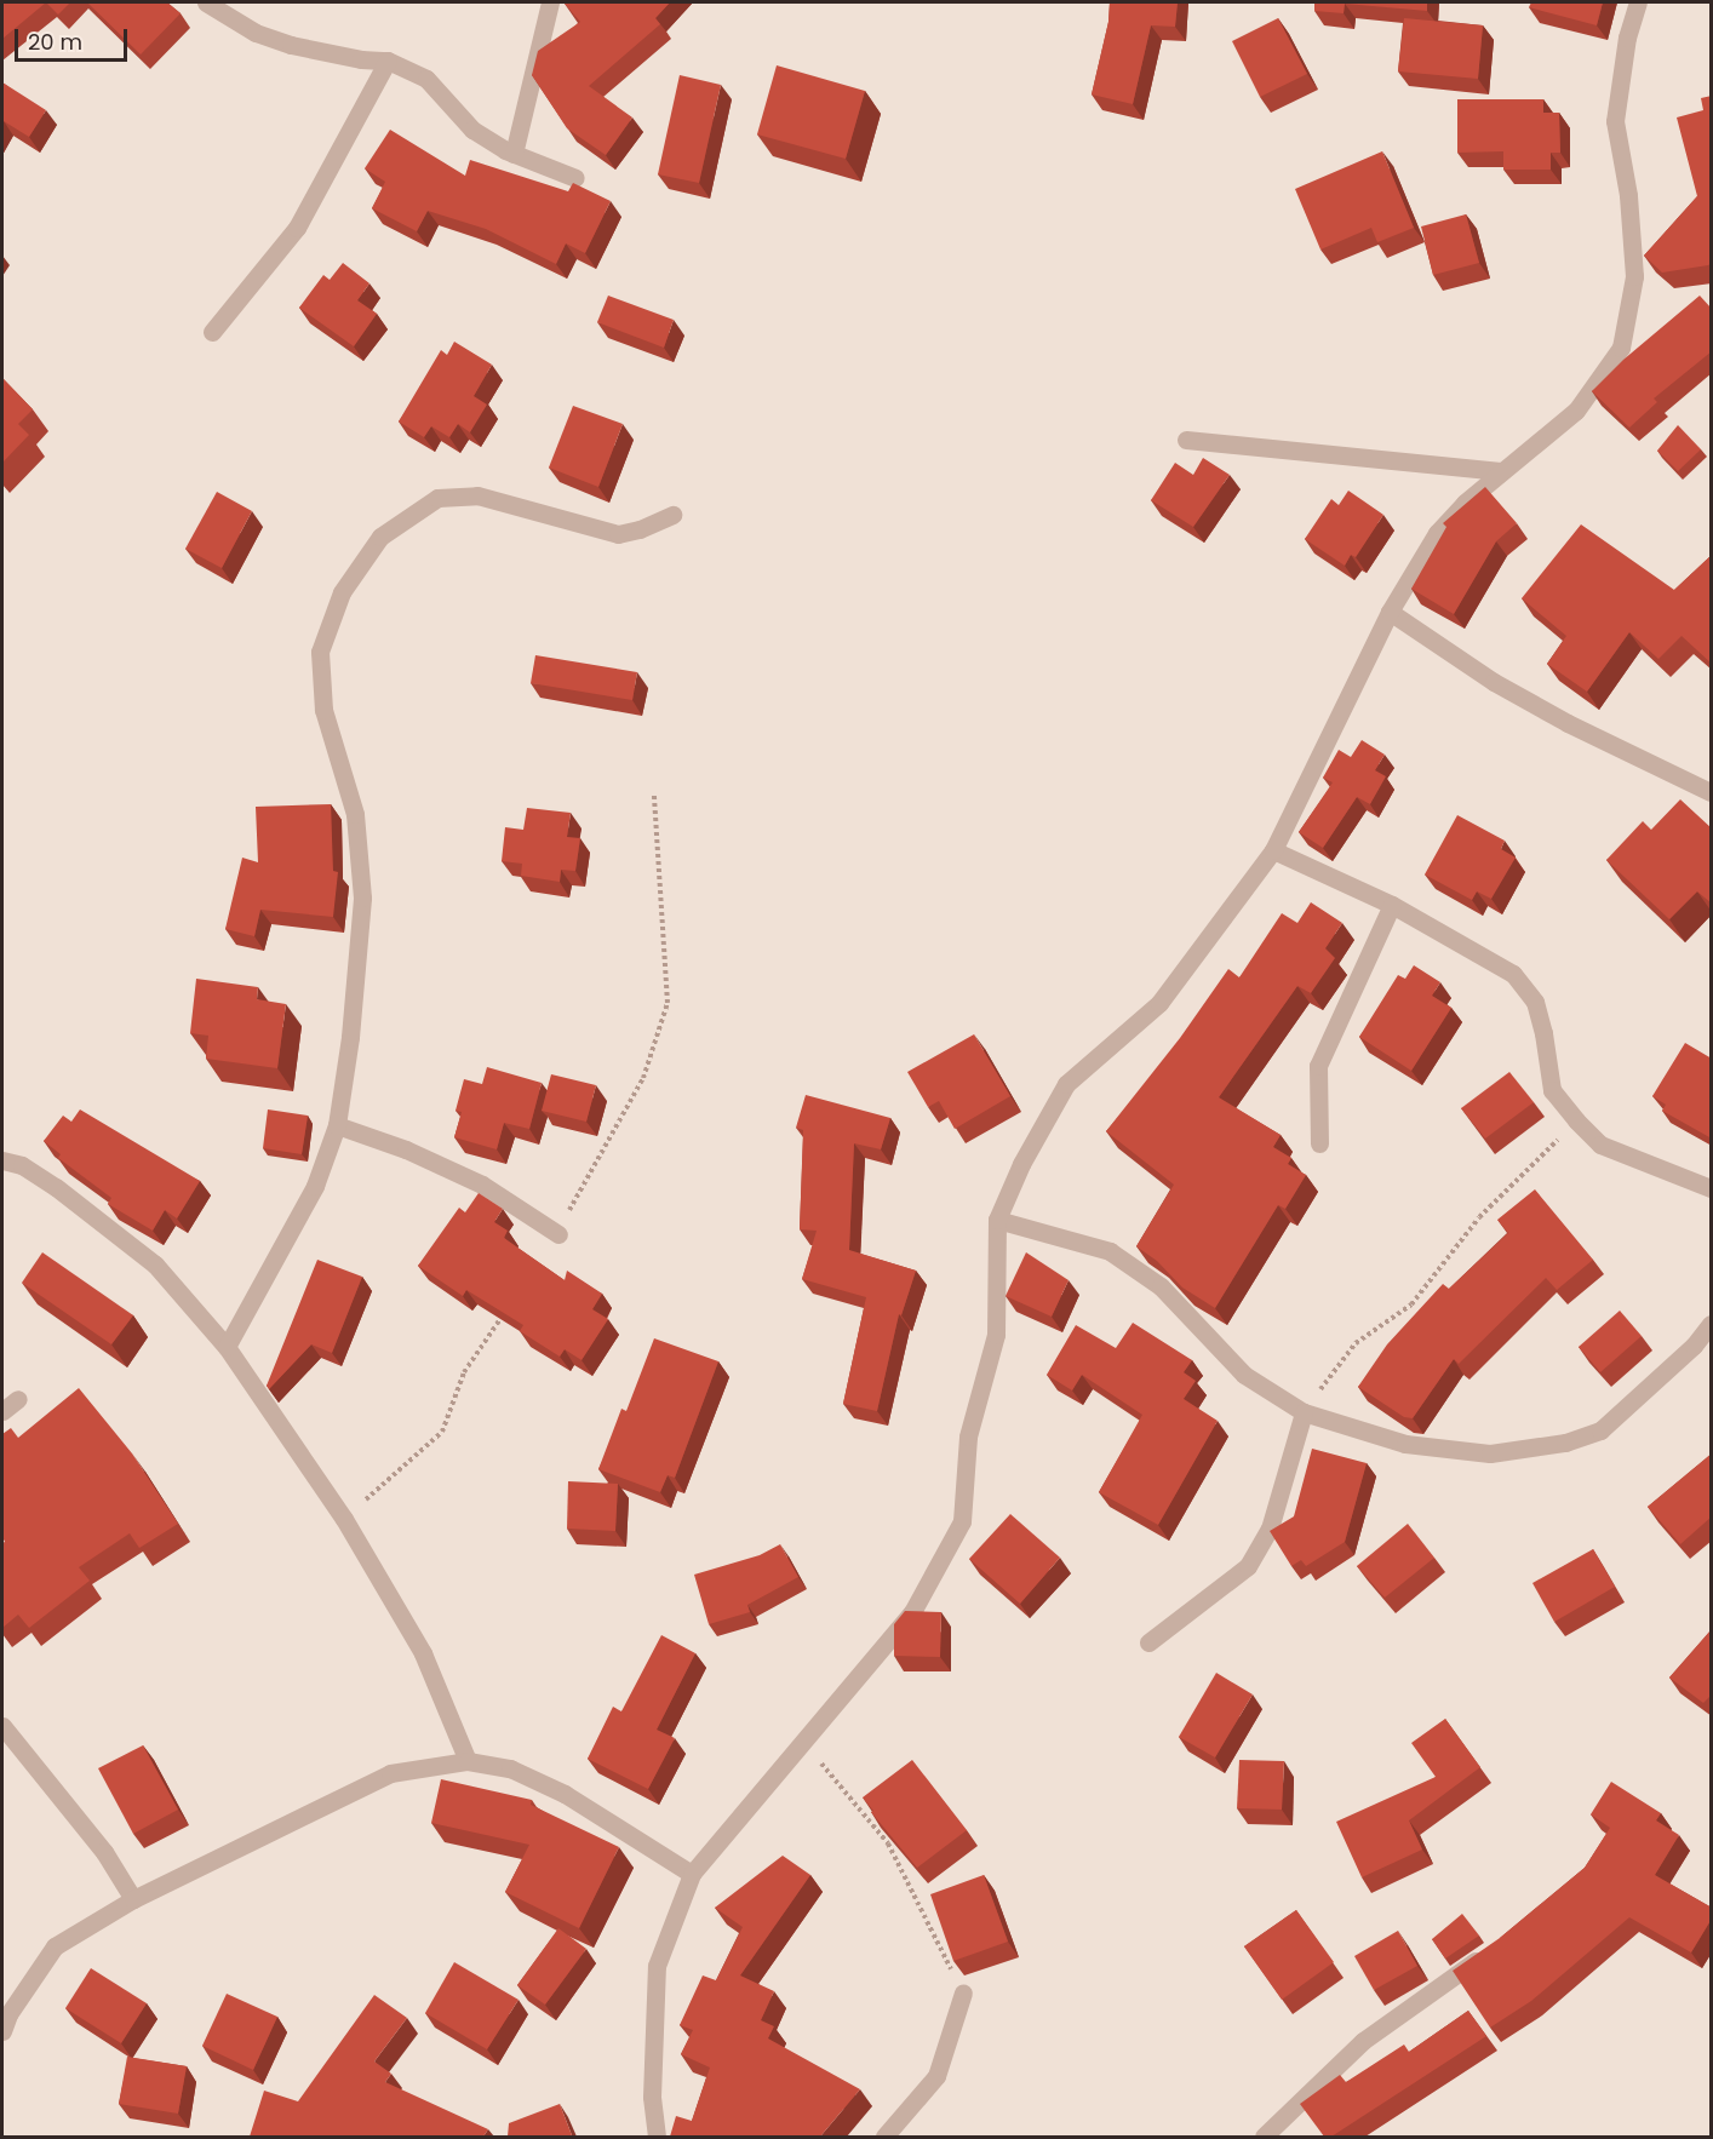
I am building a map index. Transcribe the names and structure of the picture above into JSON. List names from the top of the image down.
{
  "scale_bar": "20 m"
}
